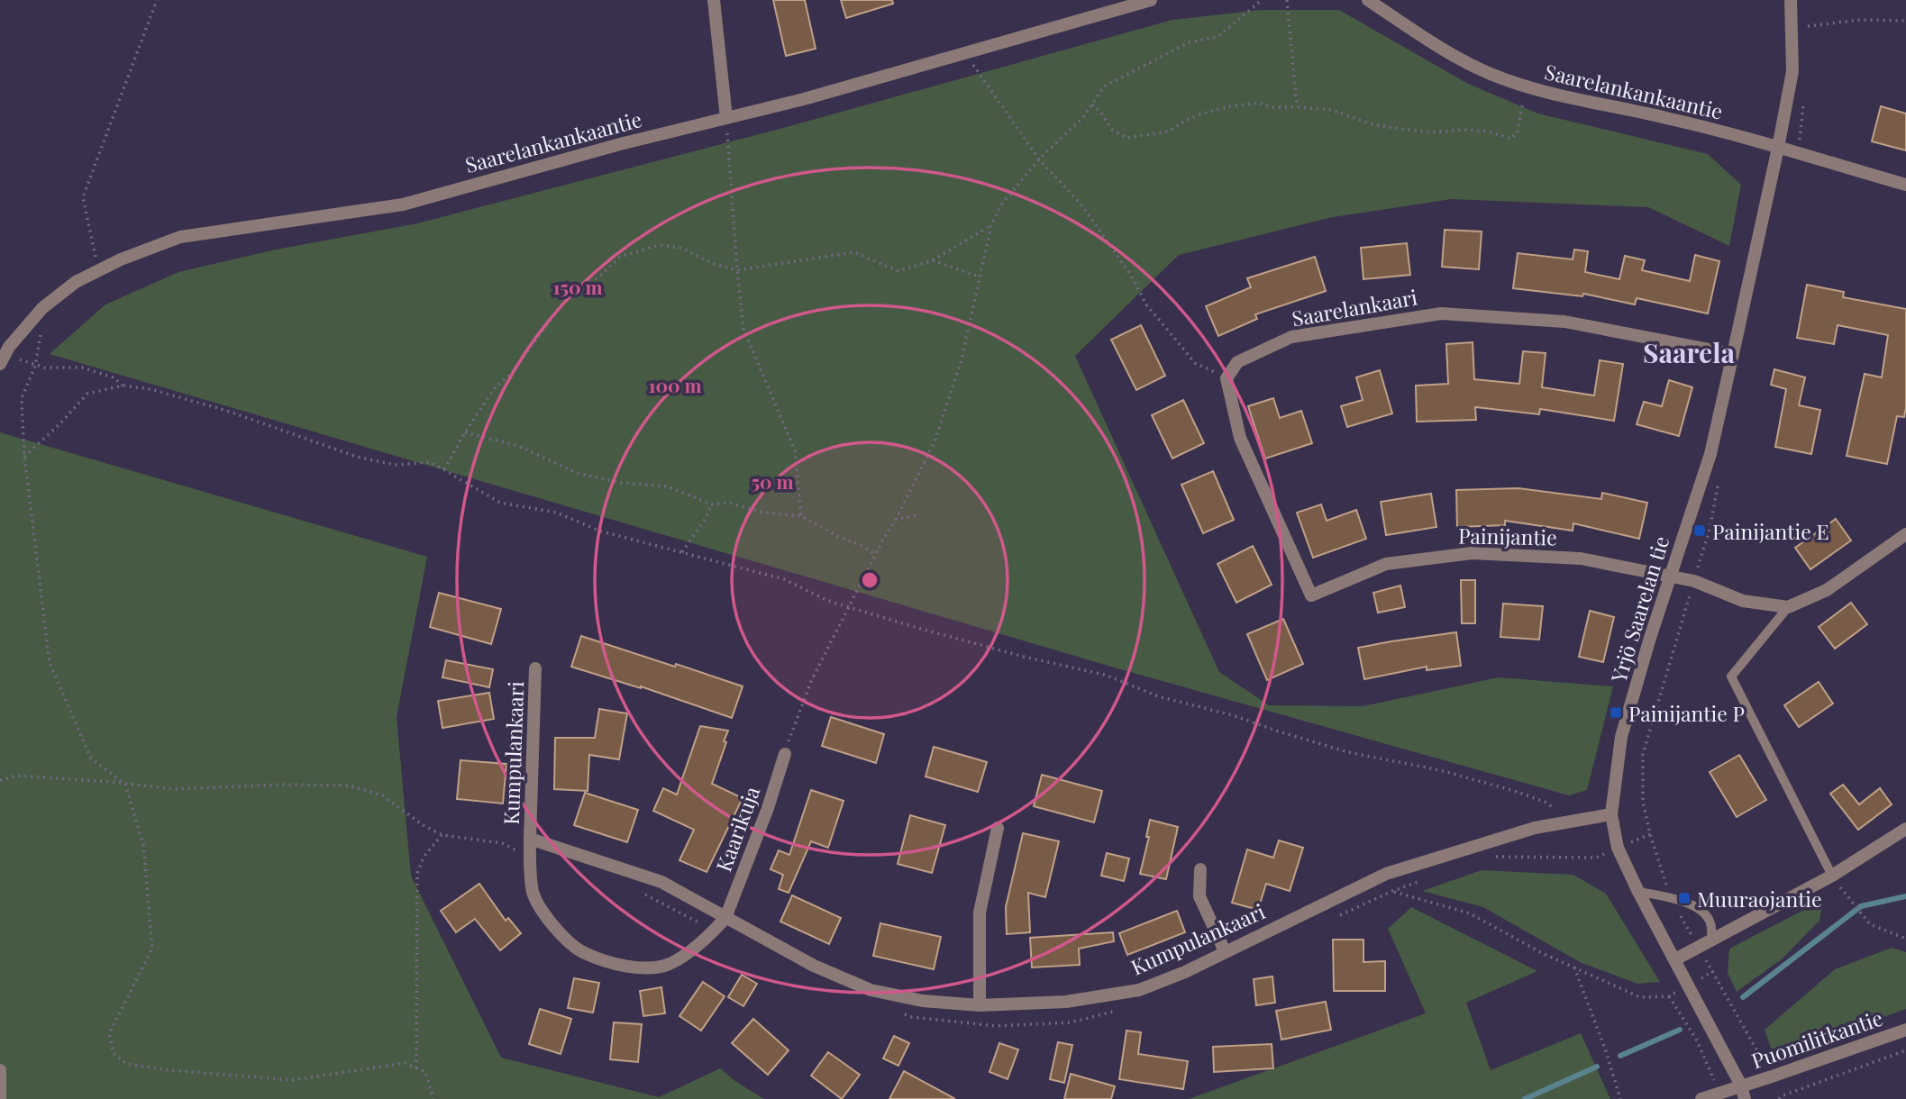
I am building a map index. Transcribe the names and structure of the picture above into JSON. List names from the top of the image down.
{
  "streets": {
    "street": [
      "Saarelankankaantie",
      "Saarelankaari",
      "Painijantie",
      "Yrjö Saarelan tie",
      "Kumpulankaari",
      "Kaarikuja",
      "Puomilitkantie"
    ]
  },
  "crossings": [
    ["Saarelankankaantie", "Yrjö Saarelan tie"],
    ["Saarelankaari", "Painijantie"],
    ["Saarelankaari", "Yrjö Saarelan tie"],
    ["Painijantie", "Yrjö Saarelan tie"],
    ["Yrjö Saarelan tie", "Kumpulankaari"],
    ["Yrjö Saarelan tie", "Puomilitkantie"],
    ["Kumpulankaari", "Kaarikuja"]
  ],
  "districts": ["Saarela"],
  "places": {
    "transit": ["Painijantie E", "Painijantie P", "Muuraojantie"]
  },
  "rings": ["150 m", "100 m", "50 m"]
}
